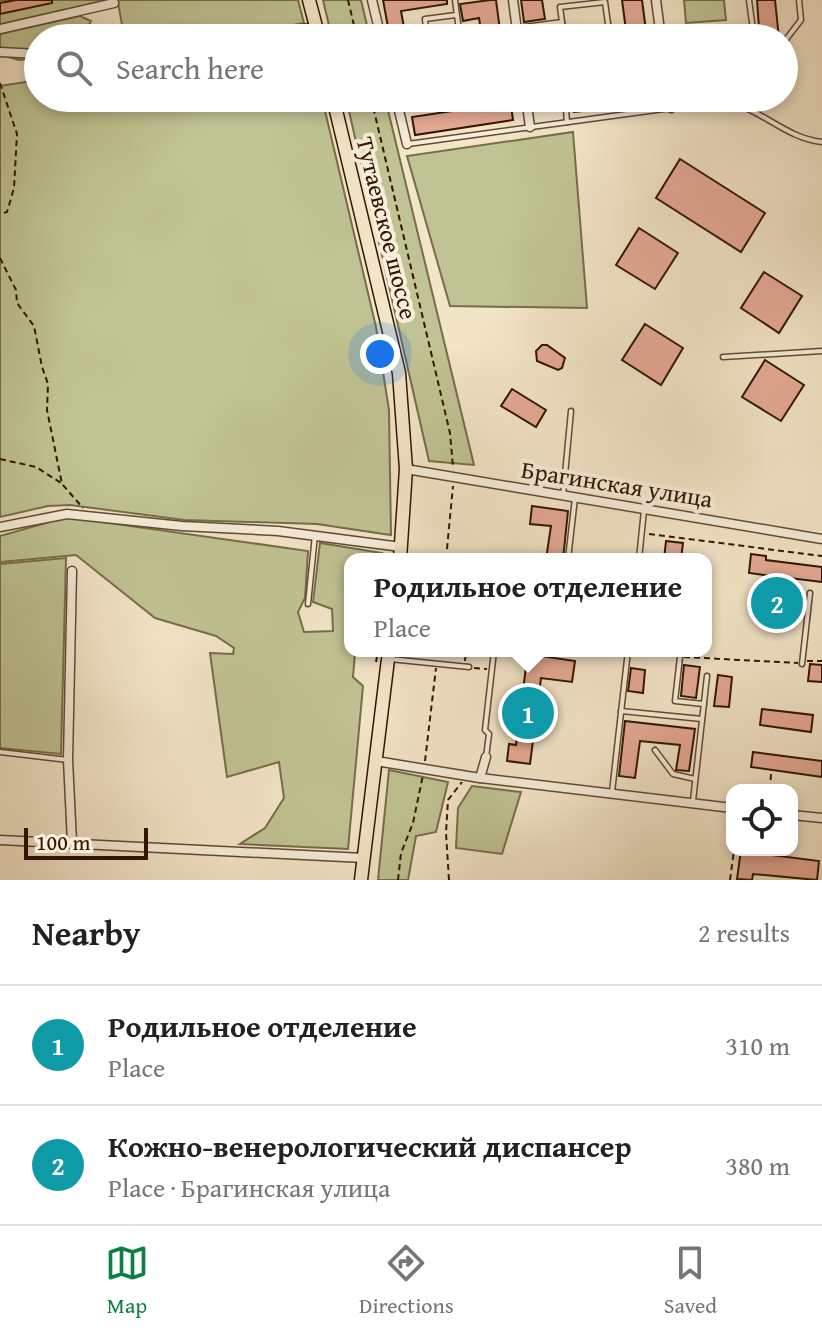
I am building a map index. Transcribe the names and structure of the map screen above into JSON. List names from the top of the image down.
{
  "streets": {
    "main road": ["Тутаевское шоссе"],
    "street": ["Брагинская улица"]
  },
  "crossings": [
    ["Тутаевское шоссе", "Брагинская улица"]
  ],
  "scale_bar": "100 m",
  "page": {
    "search": "Search here",
    "popup": ["Родильное отделение", "Place"],
    "pins": ["2", "1"],
    "scale": "100 m",
    "heading": ["Nearby", "2 results"],
    "list": [
      {
        "mark": "1",
        "name": "Родильное отделение",
        "note": "Place",
        "value": "310 m"
      },
      {
        "mark": "2",
        "name": "Кожно-венерологический диспансер",
        "note": "Place · Брагинская улица",
        "value": "380 m"
      }
    ],
    "nav": ["Map", "Directions", "Saved"]
  }
}
